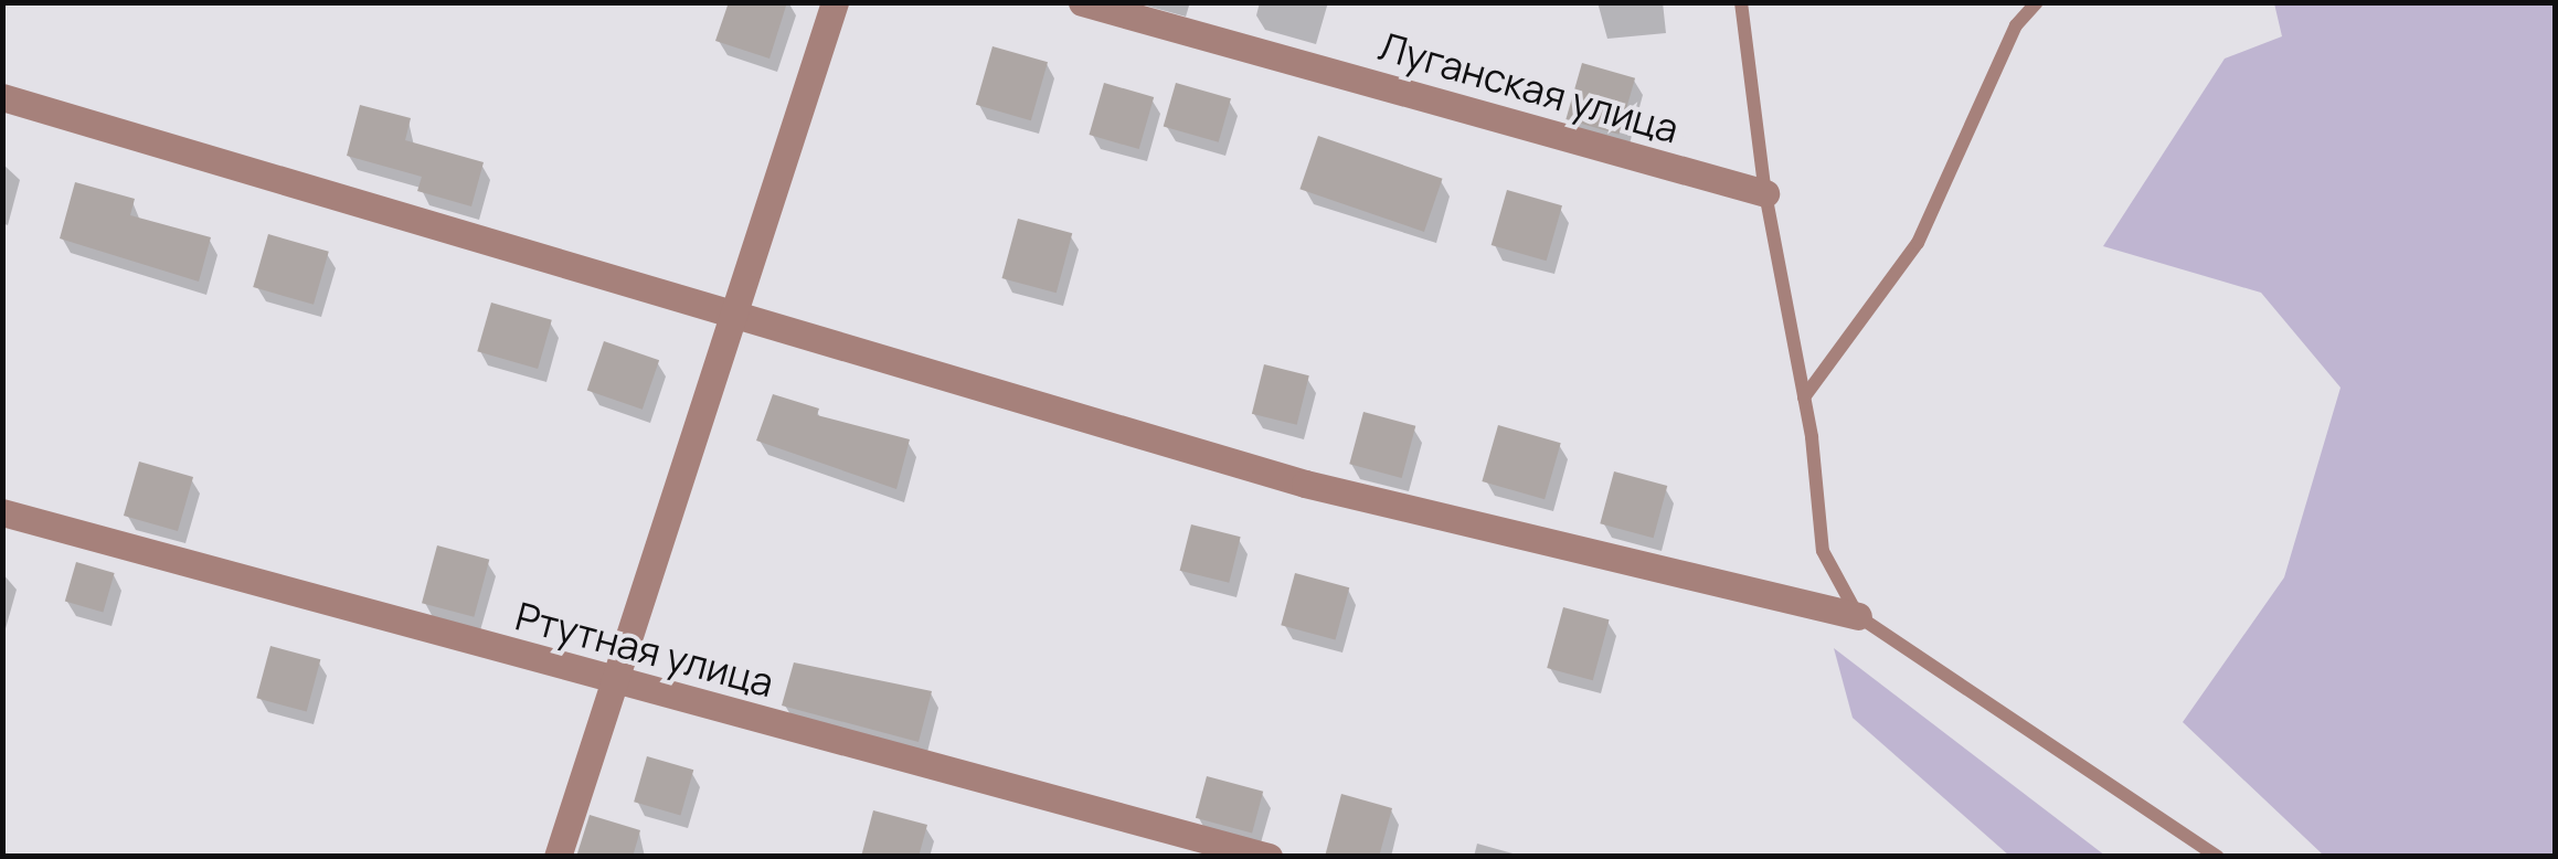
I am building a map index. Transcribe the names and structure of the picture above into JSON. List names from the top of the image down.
{
  "streets": {
    "street": ["Луганская улица", "Ртутная улица"]
  }
}
